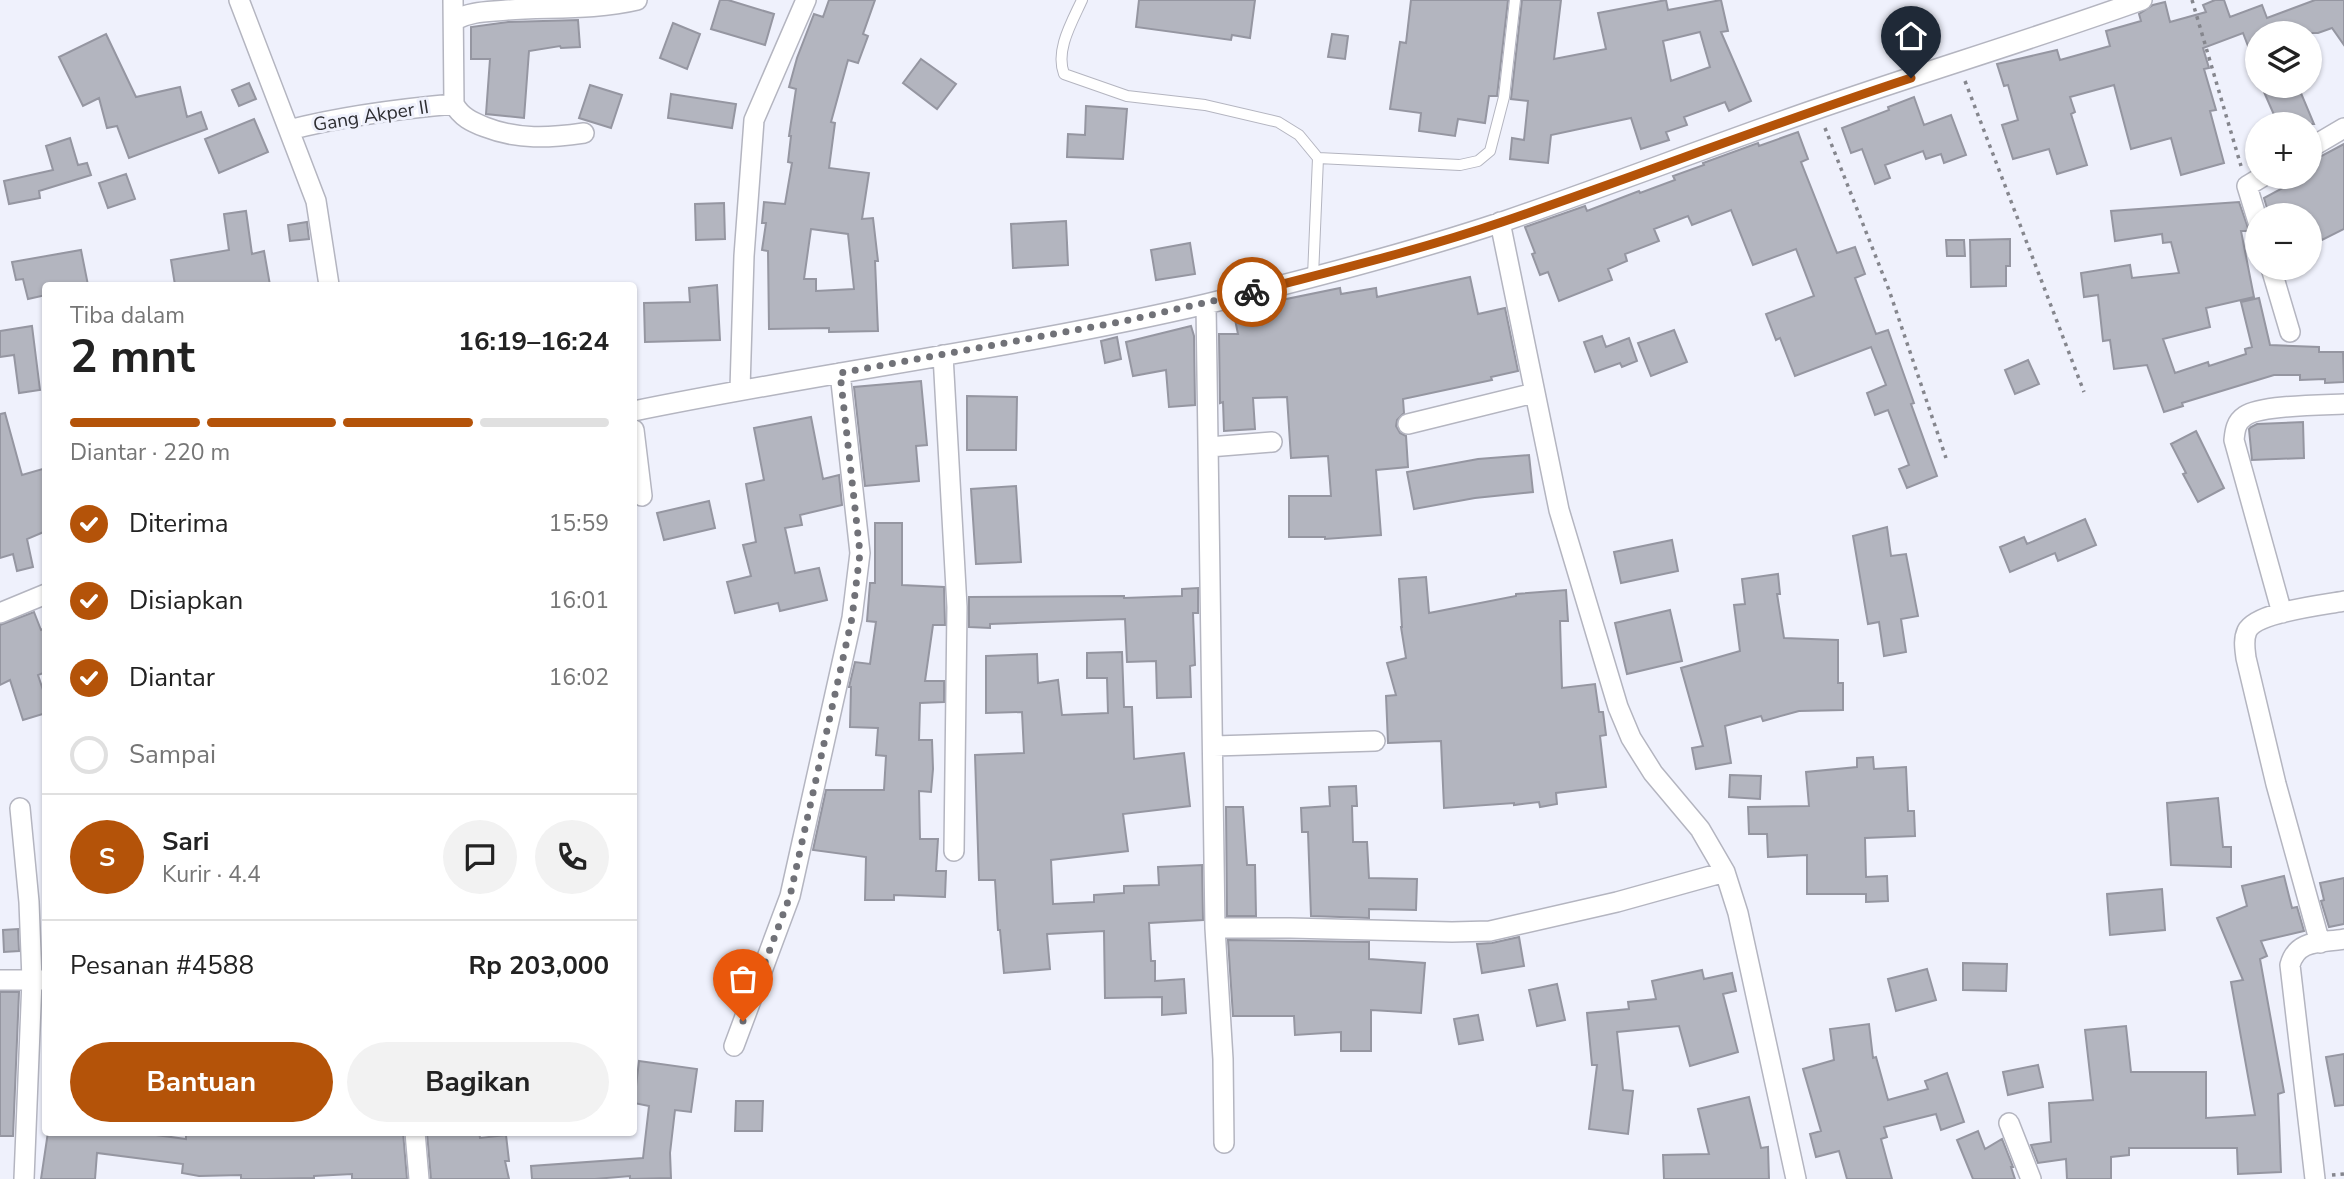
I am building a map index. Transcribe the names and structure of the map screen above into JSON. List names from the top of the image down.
{
  "streets": {
    "street": ["Gang Akper II"]
  },
  "page": {
    "map_buttons": ["+", "−"],
    "heading": ["2 mnt", "Tiba dalam", "16:19–16:24"],
    "panel": [
      "Sari",
      "Kurir · 4.4",
      "Pesanan #4588",
      "Rp 203,000"
    ],
    "bar": "Diantar · 220 m",
    "list": [
      ["Diterima", "15:59"],
      ["Disiapkan", "16:01"],
      ["Diantar", "16:02"],
      "Sampai"
    ],
    "round": "S",
    "buttons": ["Bantuan", "Bagikan"]
  }
}
